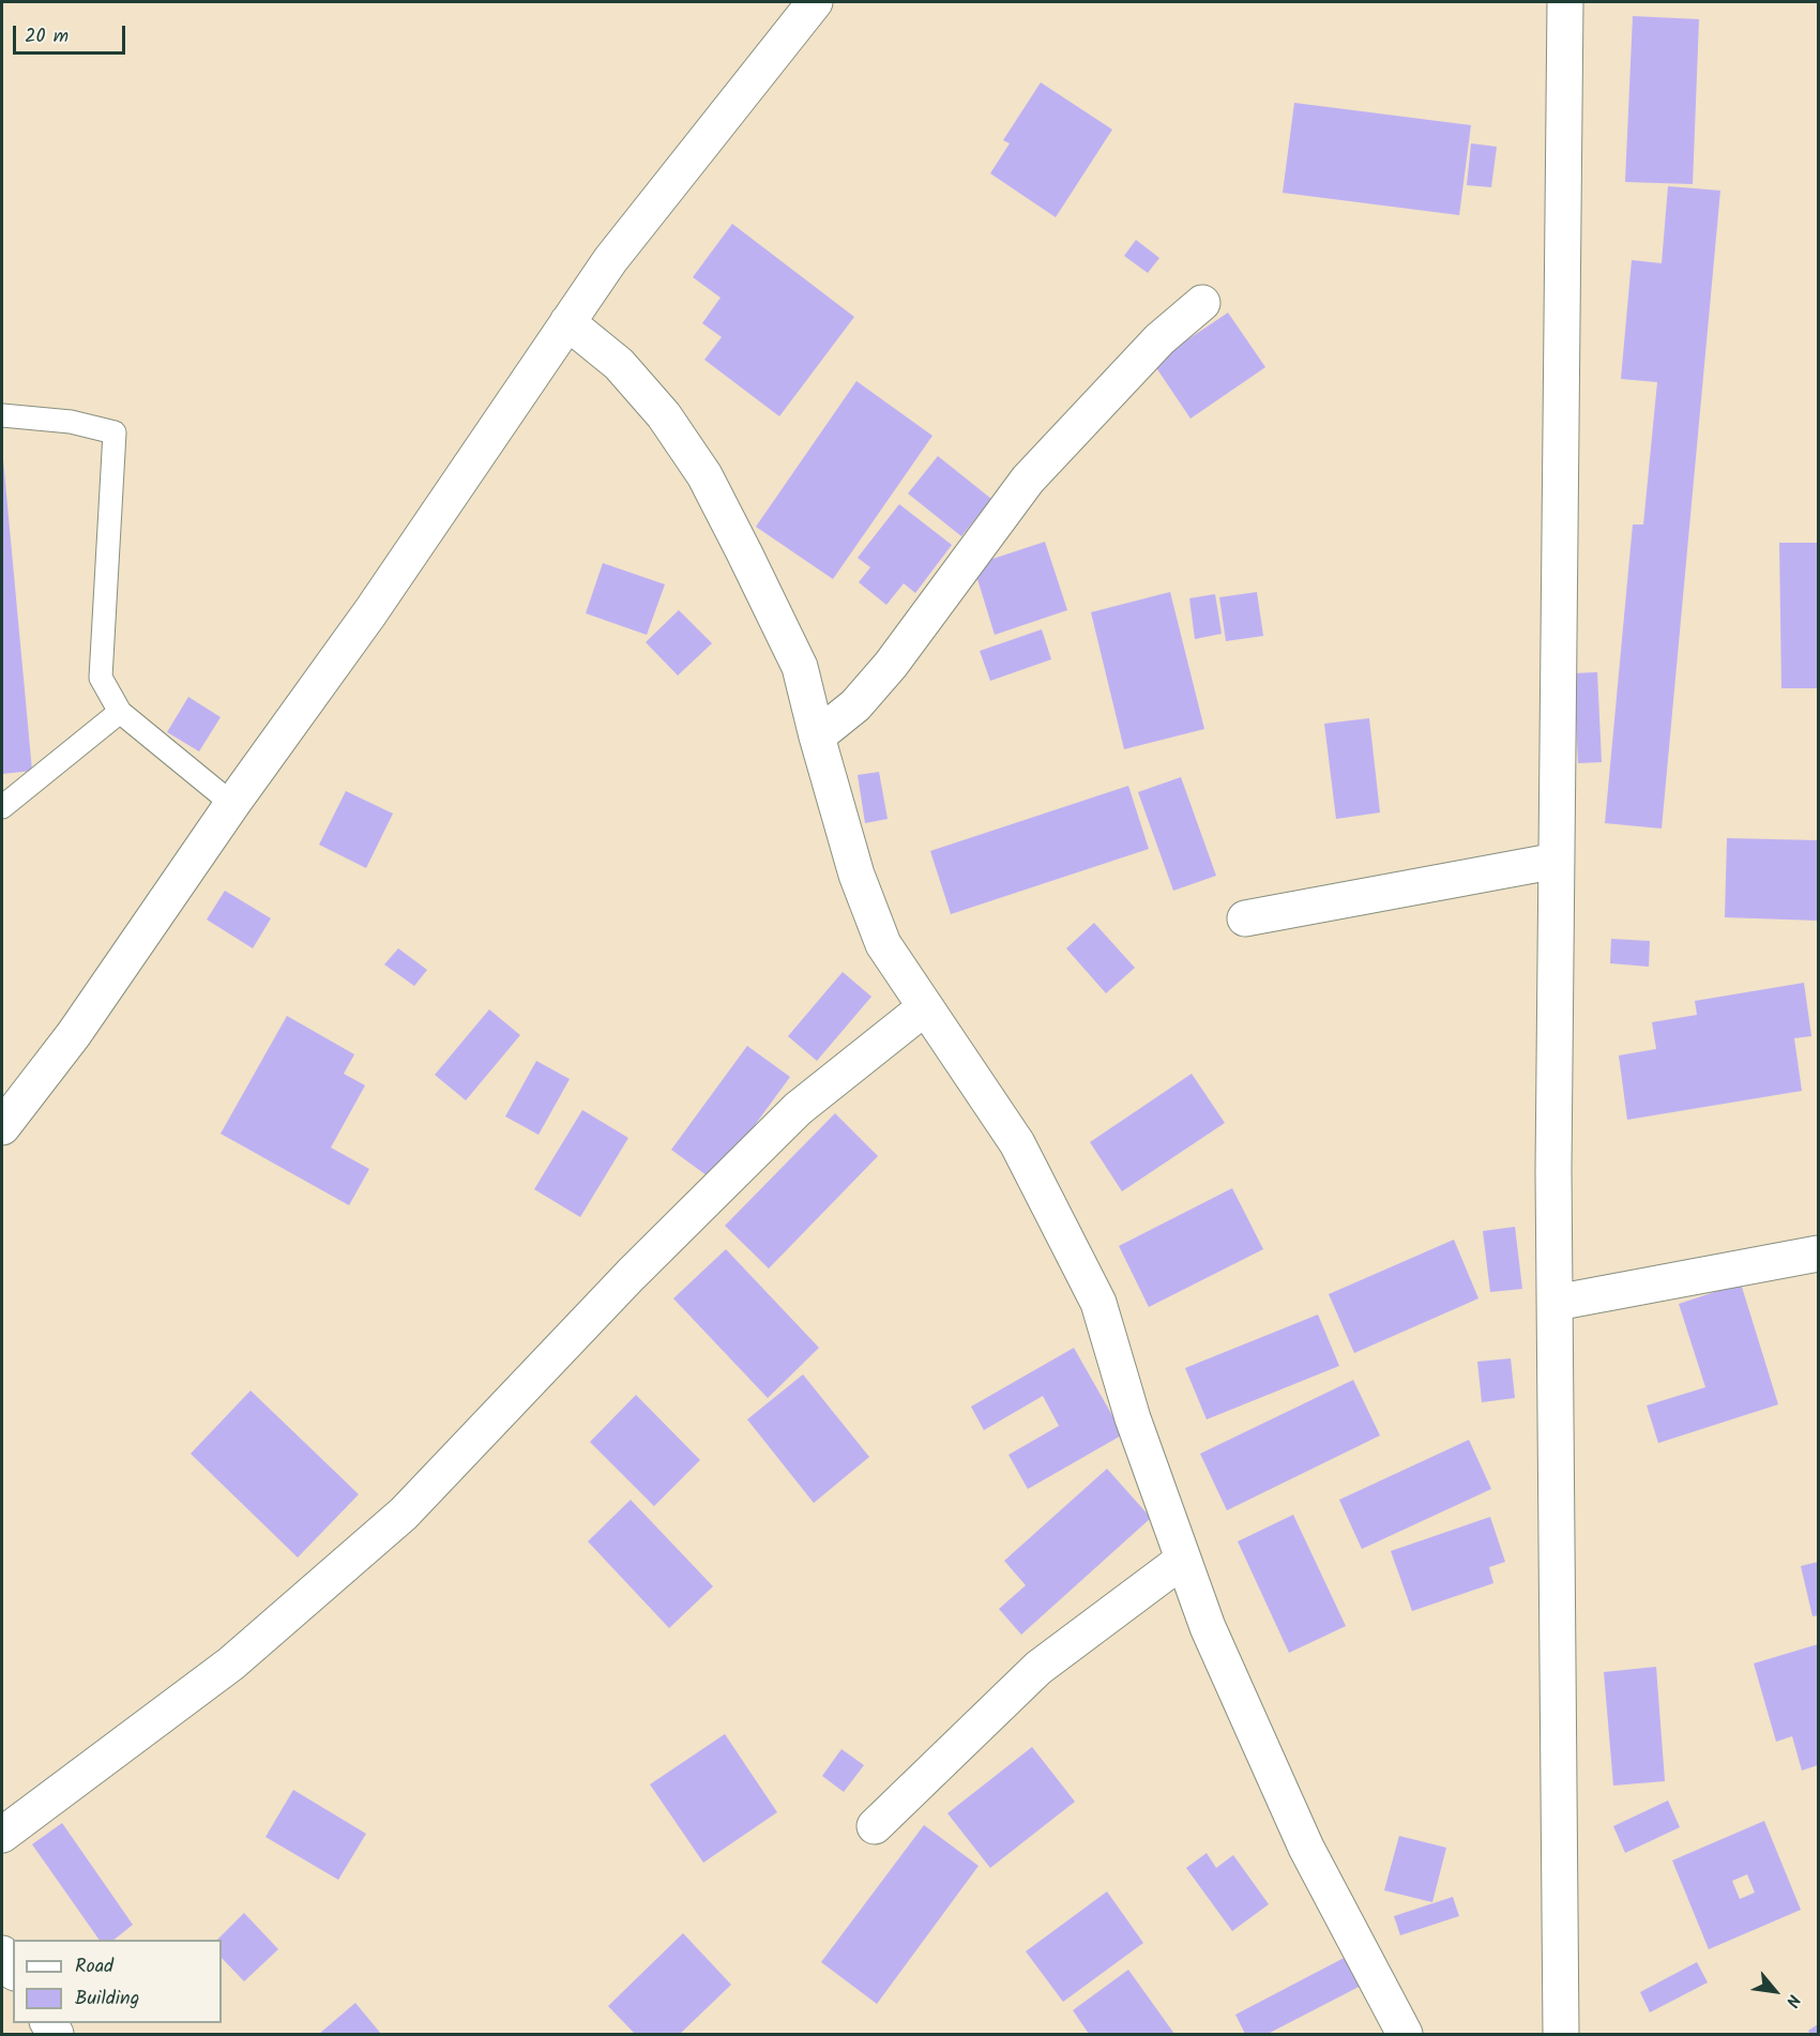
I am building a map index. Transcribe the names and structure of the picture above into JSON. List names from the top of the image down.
{
  "legend": ["Road", "Building"],
  "scale_bar": "20 m",
  "north": "bottom right"
}
